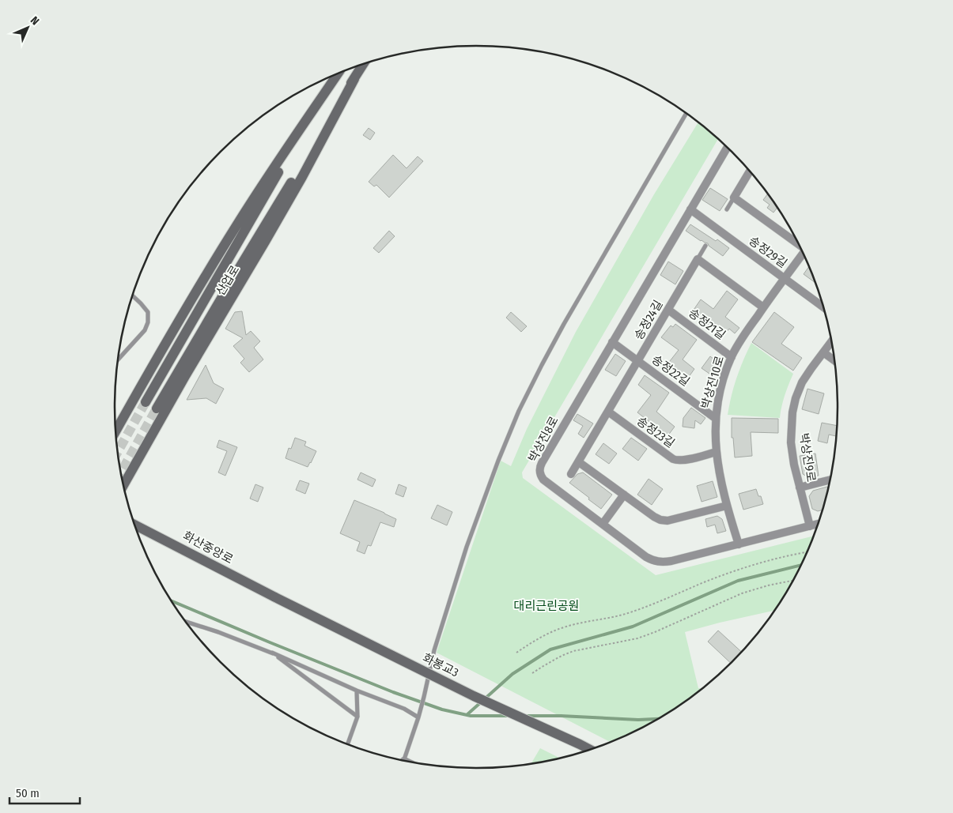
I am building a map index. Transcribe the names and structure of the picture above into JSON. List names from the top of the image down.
{
  "streets": {
    "main road": ["산업로", "화산중앙로", "화봉교3"],
    "street": [
      "송정29길",
      "송정24길",
      "송정21길",
      "송정22길",
      "박상진10로",
      "송정23길",
      "박상진8로",
      "박상진9로"
    ]
  },
  "crossings": [
    ["송정29길", "박상진10로"],
    ["송정29길", "박상진8로"],
    ["송정24길", "송정21길"],
    ["송정24길", "송정22길"],
    ["송정24길", "송정23길"],
    ["송정21길", "박상진10로"],
    ["송정22길", "박상진10로"],
    ["송정22길", "박상진8로"],
    ["박상진10로", "송정23길"],
    ["박상진10로", "박상진8로"],
    ["박상진8로", "박상진9로"],
    ["화산중앙로", "화봉교3"]
  ],
  "parks": ["대리근린공원"],
  "scale_bar": "50 m",
  "north": "top right"
}
